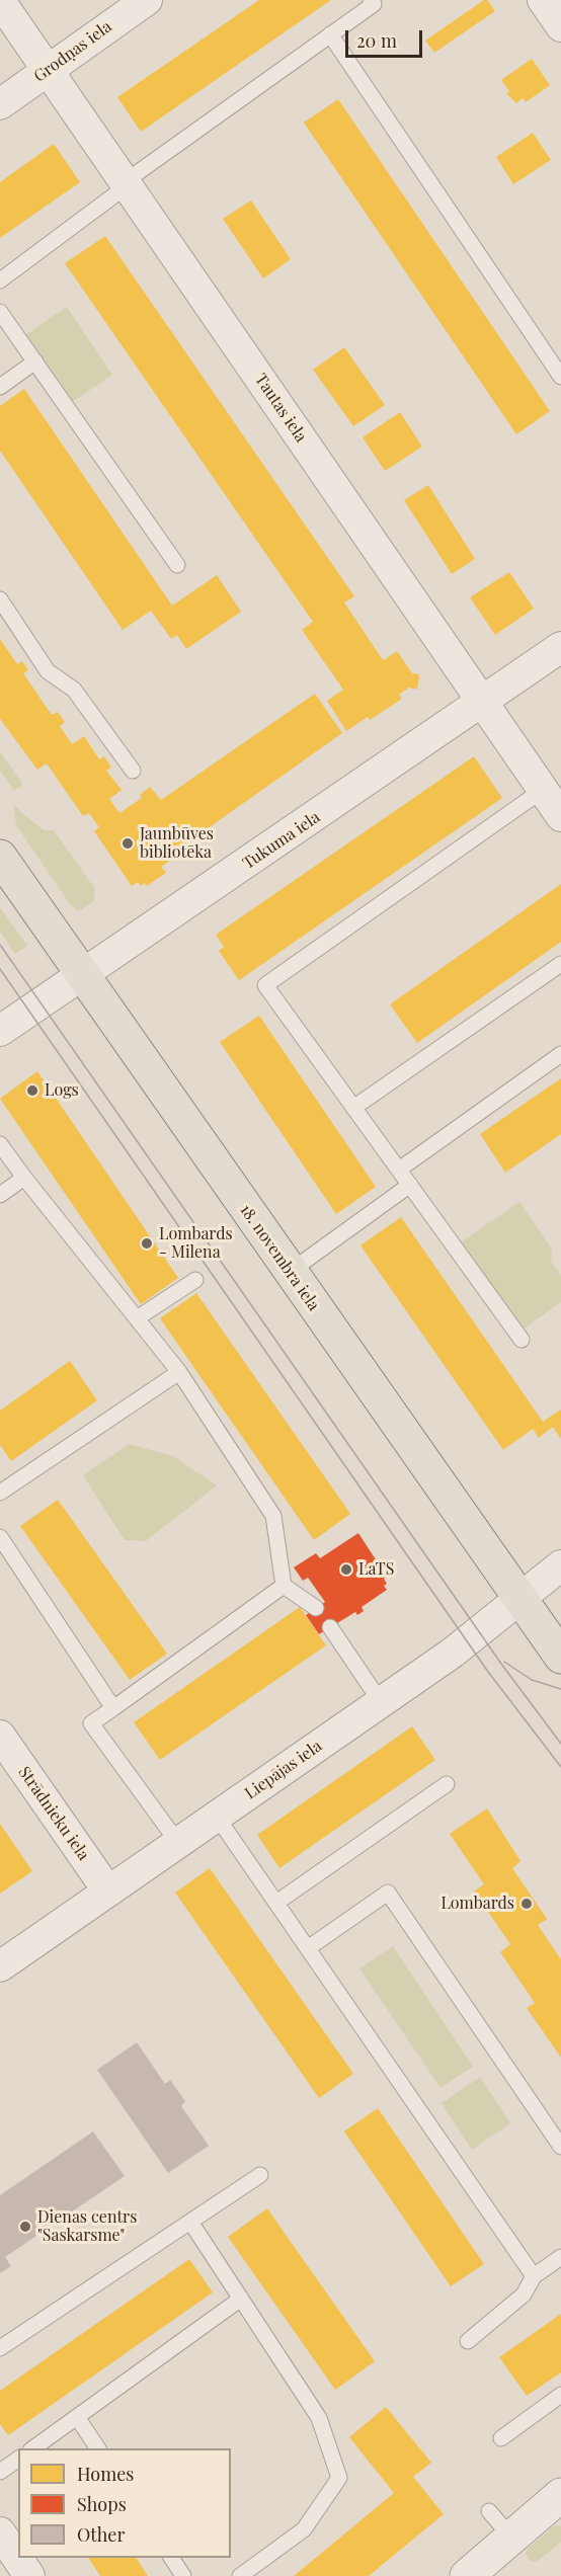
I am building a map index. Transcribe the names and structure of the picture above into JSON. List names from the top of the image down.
{
  "streets": {
    "main road": ["18. novembra iela"],
    "street": [
      "Grodņas iela",
      "Tautas iela",
      "Tukuma iela",
      "Liepājas iela",
      "Strādnieku iela"
    ]
  },
  "crossings": [
    ["Grodņas iela", "Tautas iela"],
    ["Tautas iela", "Tukuma iela"],
    ["Tukuma iela", "18. novembra iela"],
    ["18. novembra iela", "Liepājas iela"],
    ["Liepājas iela", "Strādnieku iela"]
  ],
  "places": [
    "Jaunbūves bibliotēka",
    "Logs",
    "Lombards - Milena",
    "LaTS",
    "Lombards",
    "Dienas centrs \"Saskarsme\""
  ],
  "legend": ["Homes", "Shops", "Other"],
  "scale_bar": "20 m"
}
